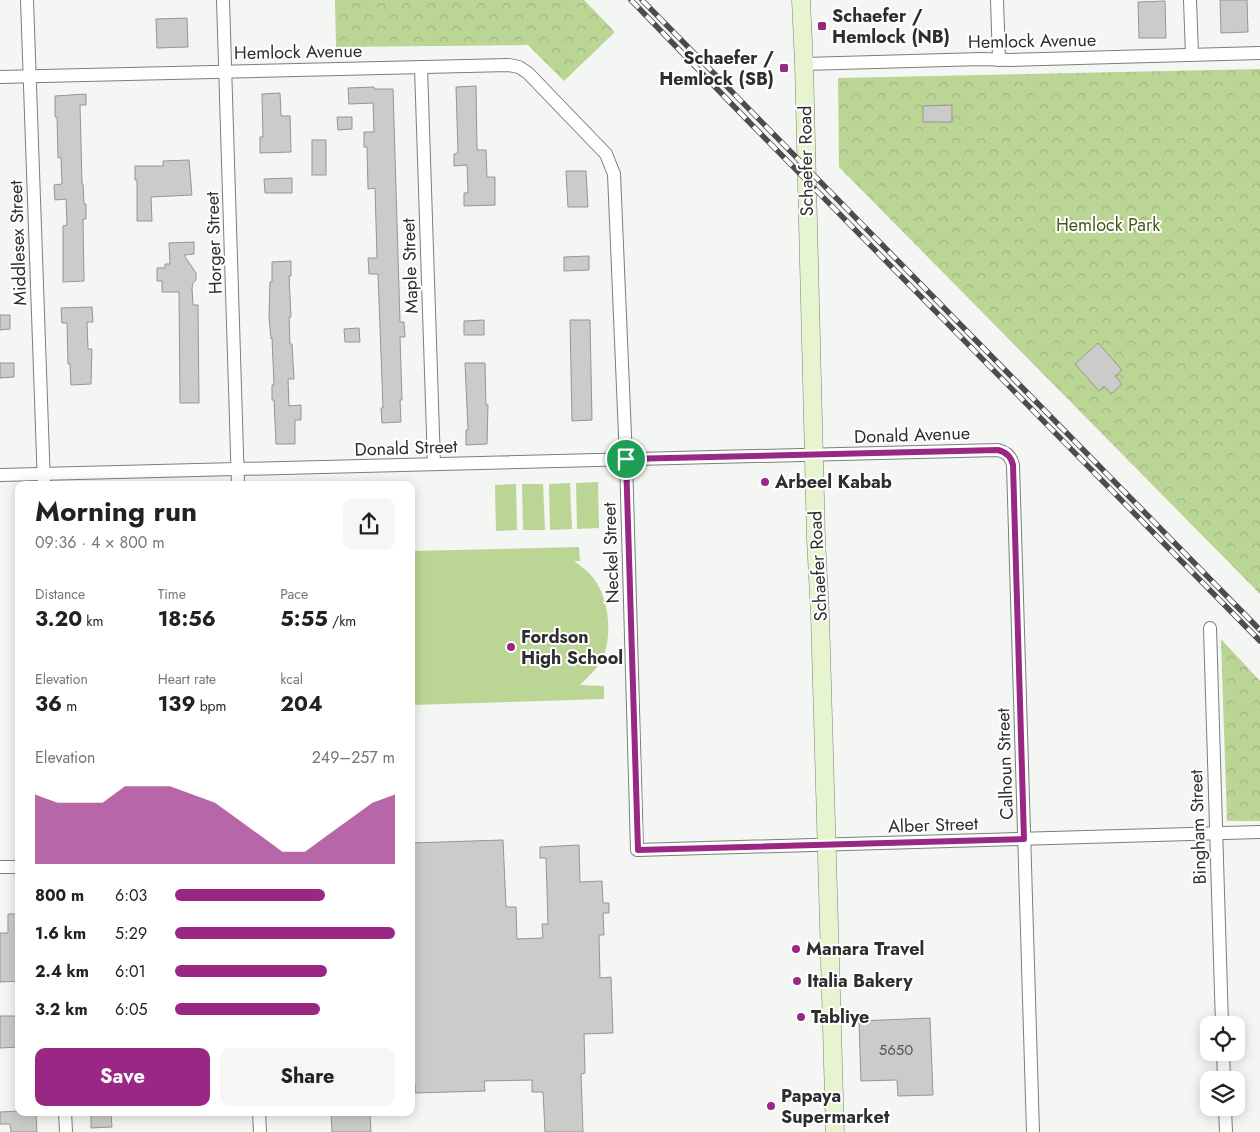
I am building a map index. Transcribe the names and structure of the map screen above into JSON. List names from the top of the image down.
{
  "streets": {
    "main road": ["Schaefer Road"],
    "street": [
      "Hemlock Avenue",
      "Middlesex Street",
      "Horger Street",
      "Maple Street",
      "Donald Avenue",
      "Donald Street",
      "Neckel Street",
      "Calhoun Street",
      "Alber Street",
      "Bingham Street"
    ]
  },
  "crossings": [
    ["Hemlock Avenue", "Schaefer Road"],
    ["Hemlock Avenue", "Middlesex Street"],
    ["Hemlock Avenue", "Horger Street"],
    ["Hemlock Avenue", "Maple Street"],
    ["Hemlock Avenue", "Neckel Street"],
    ["Schaefer Road", "Donald Avenue"],
    ["Schaefer Road", "Donald Street"],
    ["Schaefer Road", "Alber Street"],
    ["Middlesex Street", "Donald Street"],
    ["Horger Street", "Donald Street"],
    ["Maple Street", "Donald Street"],
    ["Donald Avenue", "Donald Street"],
    ["Donald Avenue", "Calhoun Street"],
    ["Donald Street", "Neckel Street"],
    ["Neckel Street", "Alber Street"],
    ["Calhoun Street", "Alber Street"],
    ["Alber Street", "Bingham Street"]
  ],
  "parks": ["Hemlock Park"],
  "places": {
    "transit": ["Schaefer / Hemlock (NB)", "Schaefer / Hemlock (SB)"],
    "other": [
      "Arbeel Kabab",
      "Fordson High School",
      "Manara Travel",
      "Italia Bakery",
      "Tabliye",
      "Papaya Supermarket"
    ]
  },
  "house_numbers": ["5650"],
  "page": {
    "heading": ["Morning run", "09:36 · 4 × 800 m"],
    "stats": [
      ["Distance", "3.20 km"],
      ["Time", "18:56"],
      ["Pace", "5:55 /km"],
      ["Elevation", "36 m"],
      ["Heart rate", "139 bpm"],
      ["kcal", "204"]
    ],
    "chart": ["Elevation", "249–257 m"],
    "list": [
      {
        "name": "800 m",
        "note": "6:03"
      },
      {
        "name": "1.6 km",
        "note": "5:29"
      },
      {
        "name": "2.4 km",
        "note": "6:01"
      },
      {
        "name": "3.2 km",
        "note": "6:05"
      }
    ],
    "buttons": ["Save", "Share"]
  }
}
